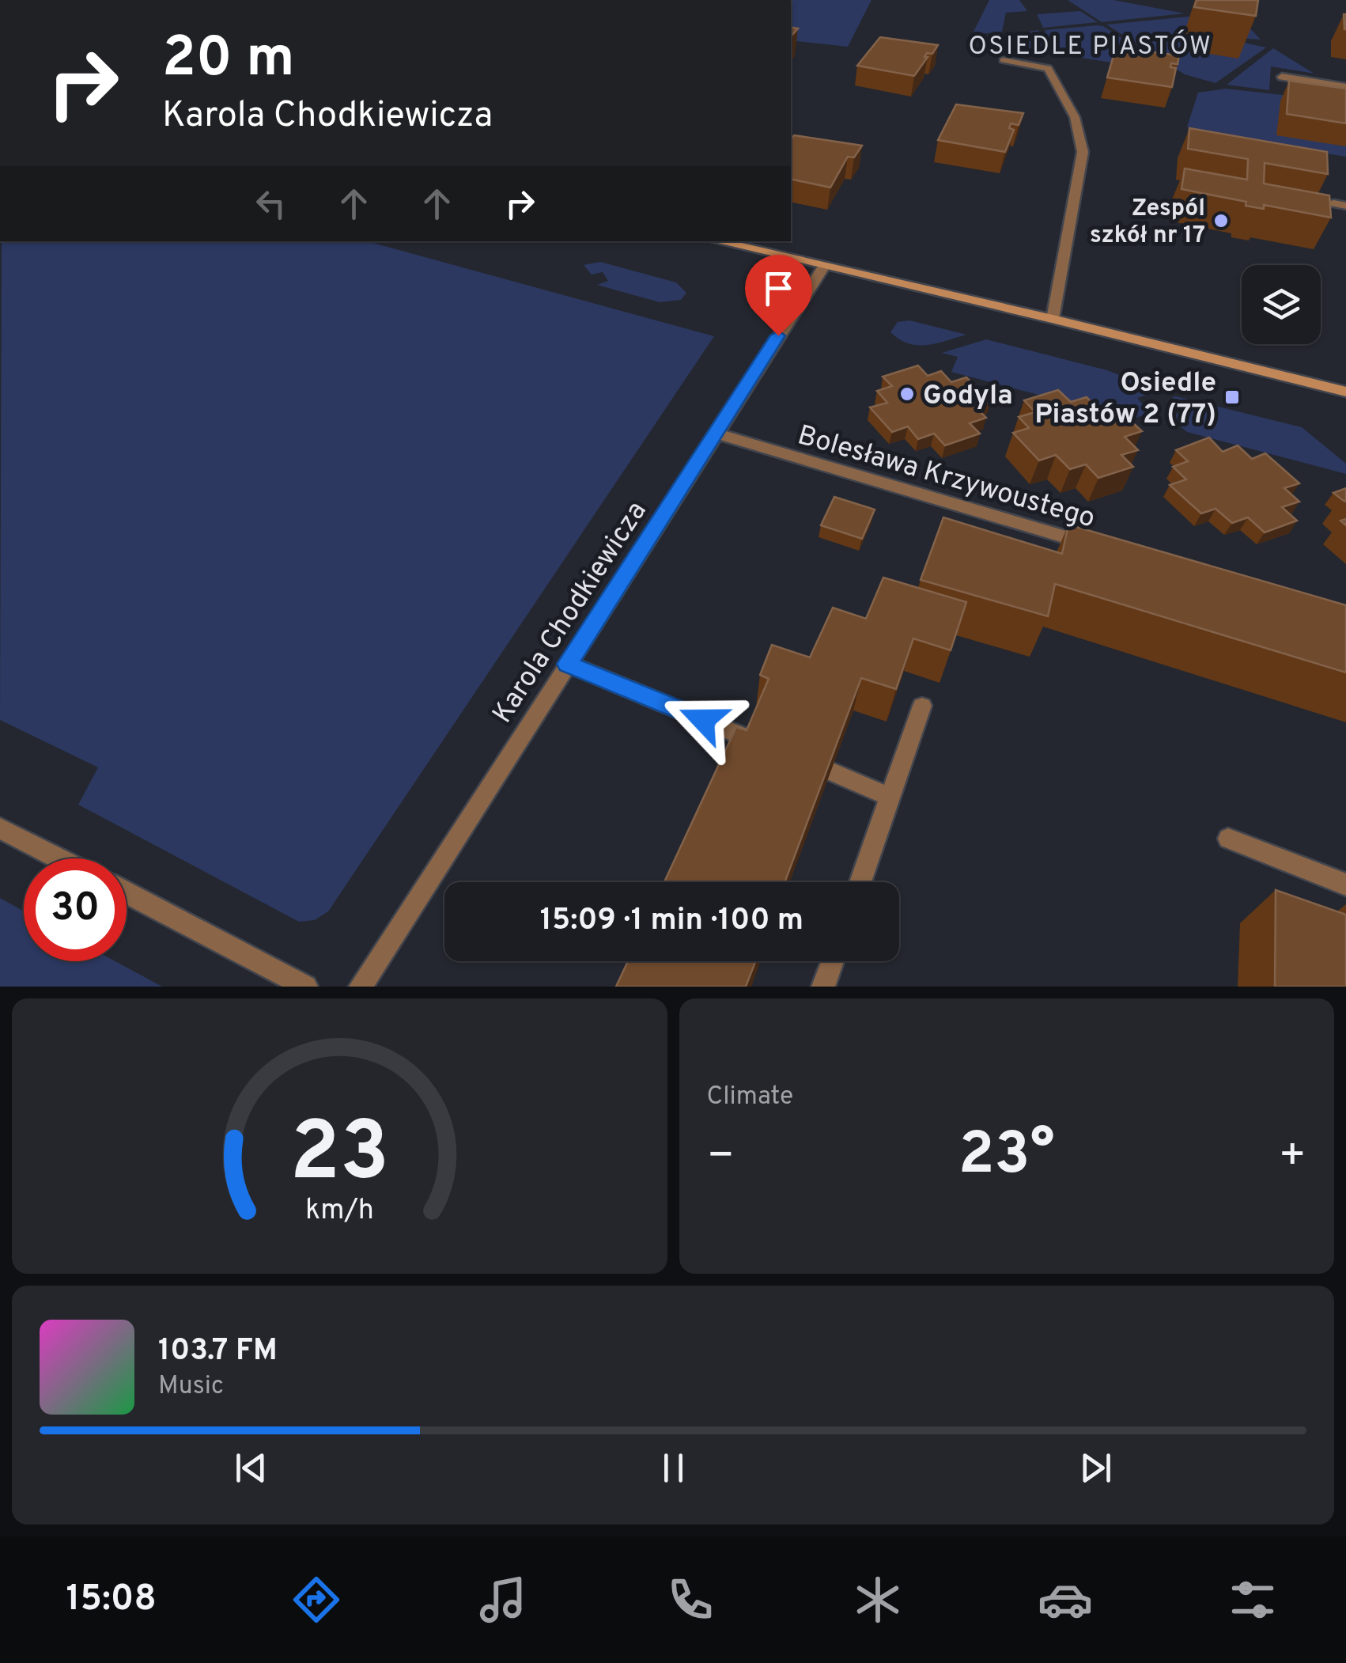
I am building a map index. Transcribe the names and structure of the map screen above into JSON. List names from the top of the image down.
{
  "streets": {
    "street": ["Bolesława Krzywoustego", "Karola Chodkiewicza"]
  },
  "crossings": [
    ["Bolesława Krzywoustego", "Karola Chodkiewicza"]
  ],
  "districts": ["OSIEDLE PIASTÓW"],
  "places": {
    "other": ["Zespól szkół nr 17", "Godyla"],
    "transit": ["Osiedle Piastów 2 (77)"]
  },
  "page": {
    "turn": ["20 m", "Karola Chodkiewicza"],
    "limit": "30",
    "trip": "15:09 · 1 min · 100 m",
    "tile": "Climate",
    "heat": ["−", "23°", "+"],
    "song": ["103.7 FM", "Music"],
    "tabs": "15:08",
    "gauge": ["23", "km/h"]
  }
}
